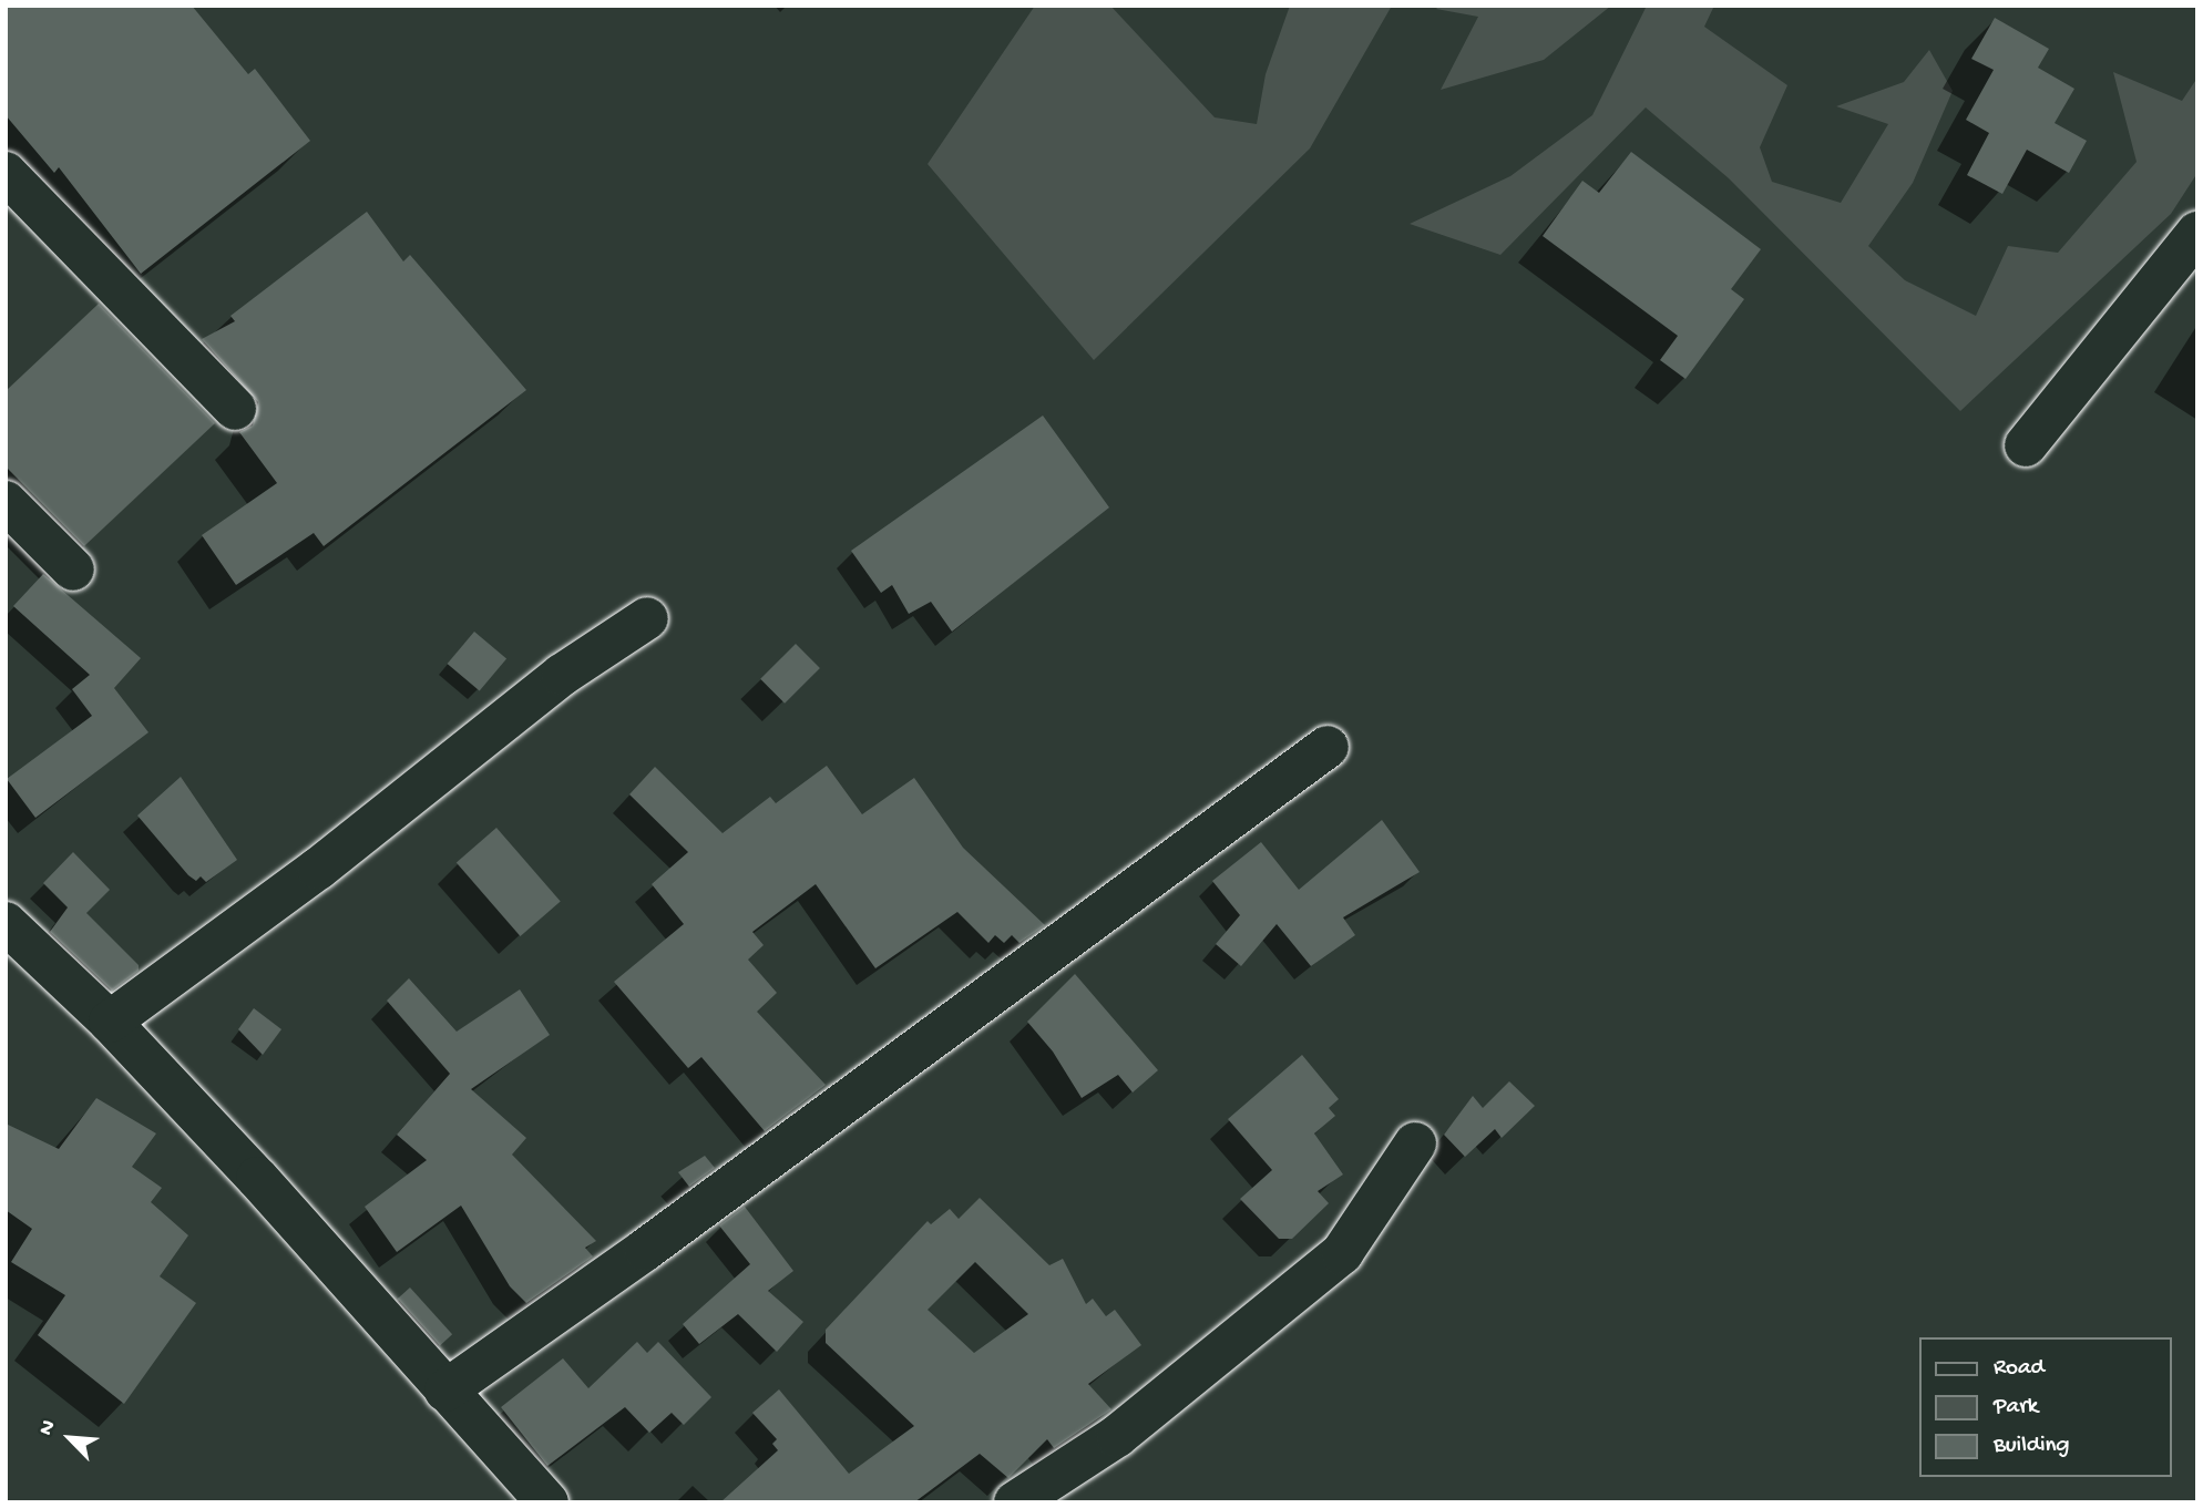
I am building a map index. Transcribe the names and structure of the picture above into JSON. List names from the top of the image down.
{
  "legend": ["Road", "Park", "Building"],
  "north": "top left"
}
